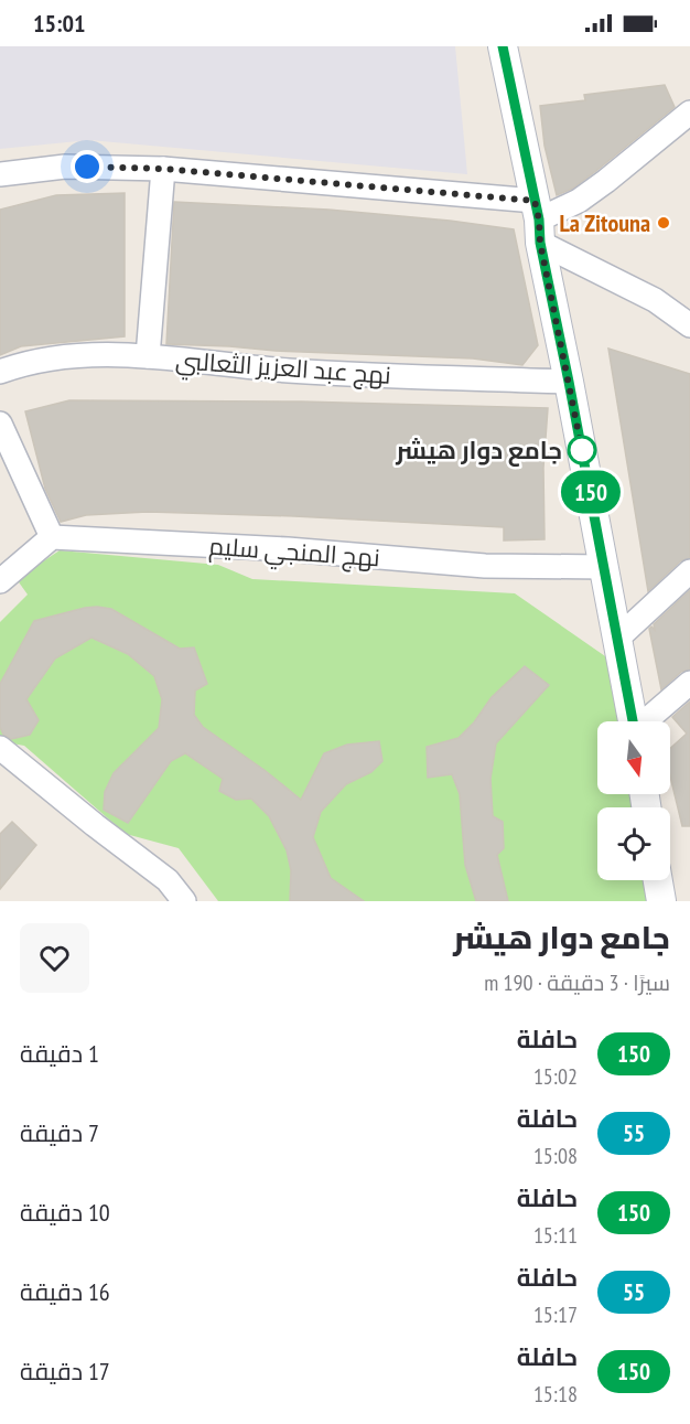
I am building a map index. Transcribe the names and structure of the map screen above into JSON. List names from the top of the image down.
{
  "streets": {
    "street": ["نهج عبد العزيز الثعالبي", "نهج المنجي سليم"]
  },
  "places": ["La Zitouna", "جامع دوار هيشر"],
  "lines": ["bus line 150"],
  "north": "bottom",
  "page": {
    "status": "15:01",
    "on_map": "150",
    "heading": ["جامع دوار هيشر", "سيرًا · 3 دقيقة · 190 m"],
    "list": [
      {
        "mark": "150",
        "name": "حافلة",
        "note": "15:02",
        "value": "1 دقيقة"
      },
      {
        "mark": "55",
        "name": "حافلة",
        "note": "15:08",
        "value": "7 دقيقة"
      },
      {
        "mark": "150",
        "name": "حافلة",
        "note": "15:11",
        "value": "10 دقيقة"
      },
      {
        "mark": "55",
        "name": "حافلة",
        "note": "15:17",
        "value": "16 دقيقة"
      },
      {
        "mark": "150",
        "name": "حافلة",
        "note": "15:18",
        "value": "17 دقيقة"
      }
    ]
  }
}
